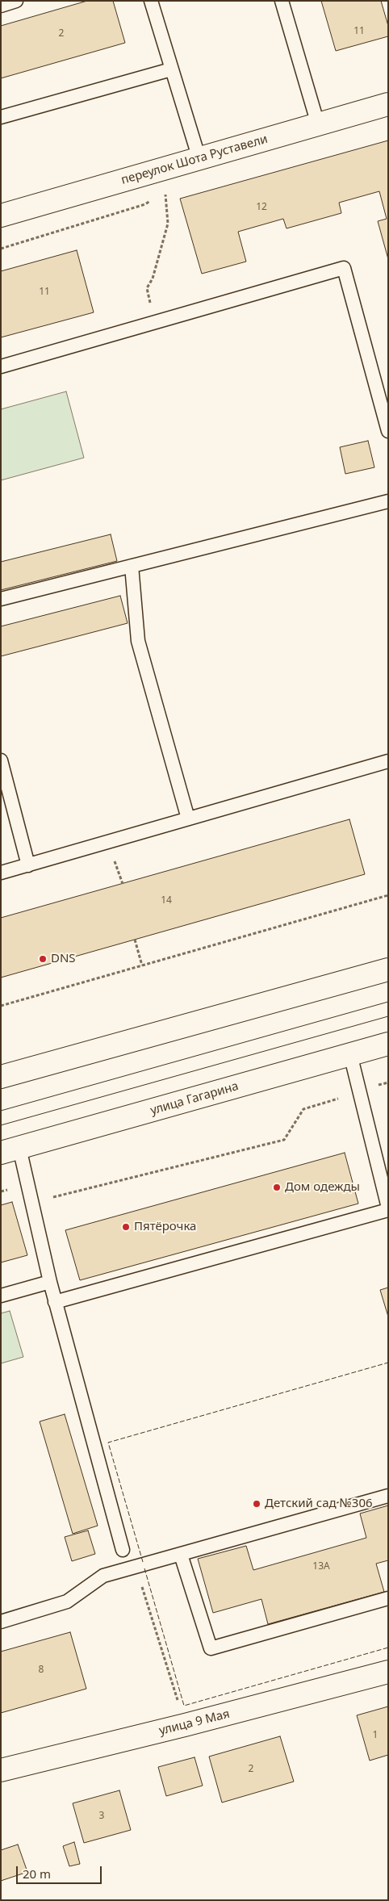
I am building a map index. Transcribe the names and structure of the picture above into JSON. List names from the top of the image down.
{
  "streets": {
    "street": ["переулок Шота Руставели", "улица Гагарина", "улица 9 Мая"]
  },
  "places": [
    "DNS",
    "Дом одежды",
    "Пятёрочка",
    "Детский сад №306"
  ],
  "house_numbers": [
    "11",
    "2",
    "12",
    "11",
    "14",
    "13А",
    "8",
    "1",
    "2",
    "3"
  ],
  "scale_bar": "20 m"
}
